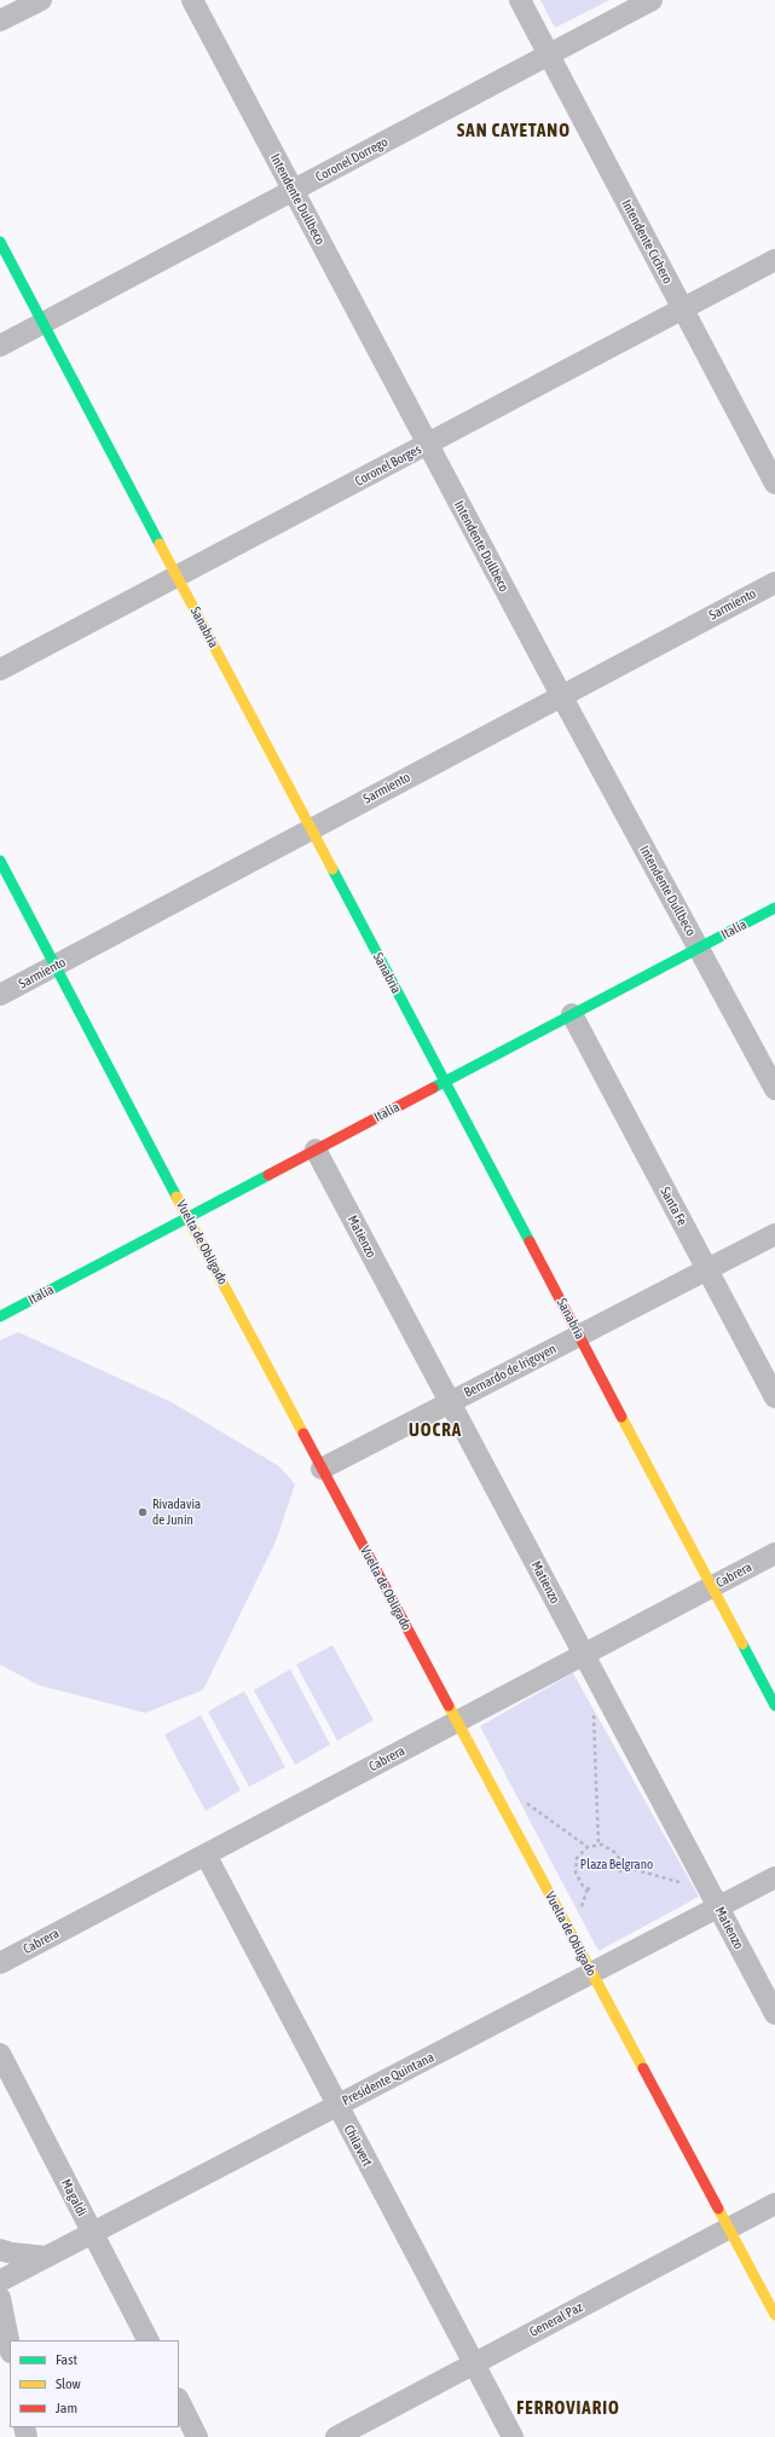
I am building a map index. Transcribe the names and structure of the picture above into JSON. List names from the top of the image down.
{
  "streets": {
    "street": [
      "Coronel Dorrego",
      "Intendente Dullbeco",
      "Intendente Cichero",
      "Coronel Borges",
      "Sarmiento",
      "Sanabria",
      "Italia",
      "Santa Fe",
      "Matienzo",
      "Vuelta de Obligado",
      "Bernardo de Irigoyen",
      "Cabrera",
      "Presidente Quintana",
      "Chilavert",
      "Magaldi",
      "General Paz"
    ]
  },
  "crossings": [
    ["Coronel Dorrego", "Intendente Dullbeco"],
    ["Coronel Dorrego", "Intendente Cichero"],
    ["Coronel Dorrego", "Sanabria"],
    ["Intendente Dullbeco", "Coronel Borges"],
    ["Intendente Dullbeco", "Sarmiento"],
    ["Intendente Dullbeco", "Italia"],
    ["Intendente Cichero", "Coronel Borges"],
    ["Coronel Borges", "Sanabria"],
    ["Sarmiento", "Sanabria"],
    ["Sarmiento", "Vuelta de Obligado"],
    ["Sanabria", "Italia"],
    ["Sanabria", "Bernardo de Irigoyen"],
    ["Sanabria", "Cabrera"],
    ["Italia", "Santa Fe"],
    ["Italia", "Matienzo"],
    ["Italia", "Vuelta de Obligado"],
    ["Santa Fe", "Bernardo de Irigoyen"],
    ["Matienzo", "Bernardo de Irigoyen"],
    ["Matienzo", "Cabrera"],
    ["Matienzo", "Presidente Quintana"],
    ["Vuelta de Obligado", "Bernardo de Irigoyen"],
    ["Vuelta de Obligado", "Cabrera"],
    ["Vuelta de Obligado", "Presidente Quintana"],
    ["Vuelta de Obligado", "General Paz"],
    ["Cabrera", "Chilavert"],
    ["Presidente Quintana", "Chilavert"],
    ["Presidente Quintana", "Magaldi"],
    ["Chilavert", "General Paz"]
  ],
  "districts": ["SAN CAYETANO", "UOCRA", "FERROVIARIO"],
  "parks": ["Plaza Belgrano"],
  "places": ["Rivadavia de Junín"],
  "legend": ["Fast", "Slow", "Jam"]
}
